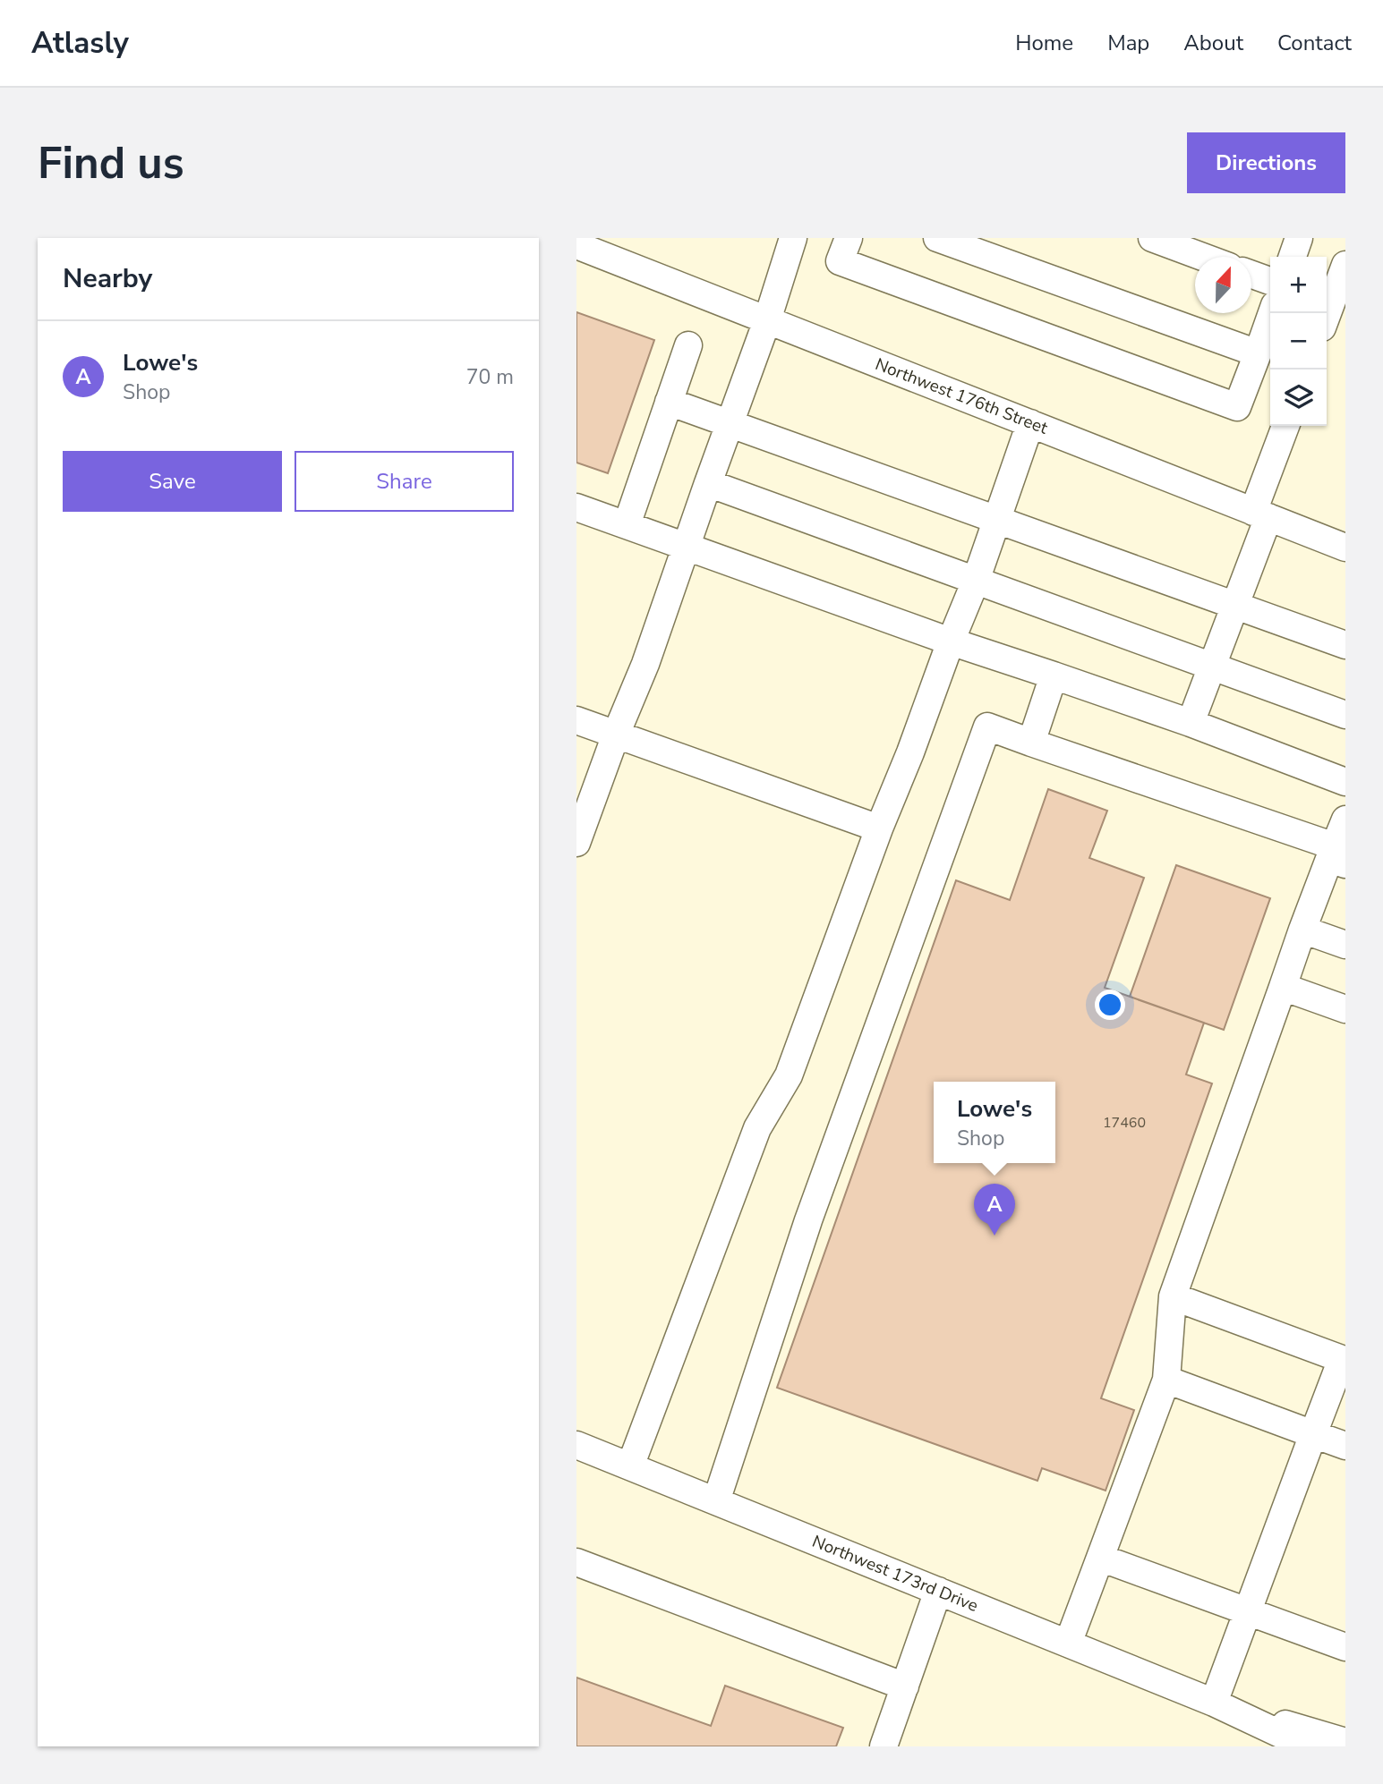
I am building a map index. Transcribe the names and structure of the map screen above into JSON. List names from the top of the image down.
{
  "streets": {
    "street": ["Northwest 176th Street", "Northwest 173rd Drive"]
  },
  "house_numbers": ["17460"],
  "north": "top",
  "page": {
    "header": "Atlasly",
    "nav": [
      "Home",
      "Map",
      "About",
      "Contact"
    ],
    "buttons": [
      "Directions",
      ["Save", "Share"]
    ],
    "title": "Find us",
    "heading": "Nearby",
    "map_buttons": ["+", "−"],
    "list": [
      {
        "mark": "A",
        "name": "Lowe's",
        "note": "Shop",
        "value": "70 m"
      }
    ],
    "popup": ["Lowe's", "Shop"],
    "pins": "A"
  }
}
